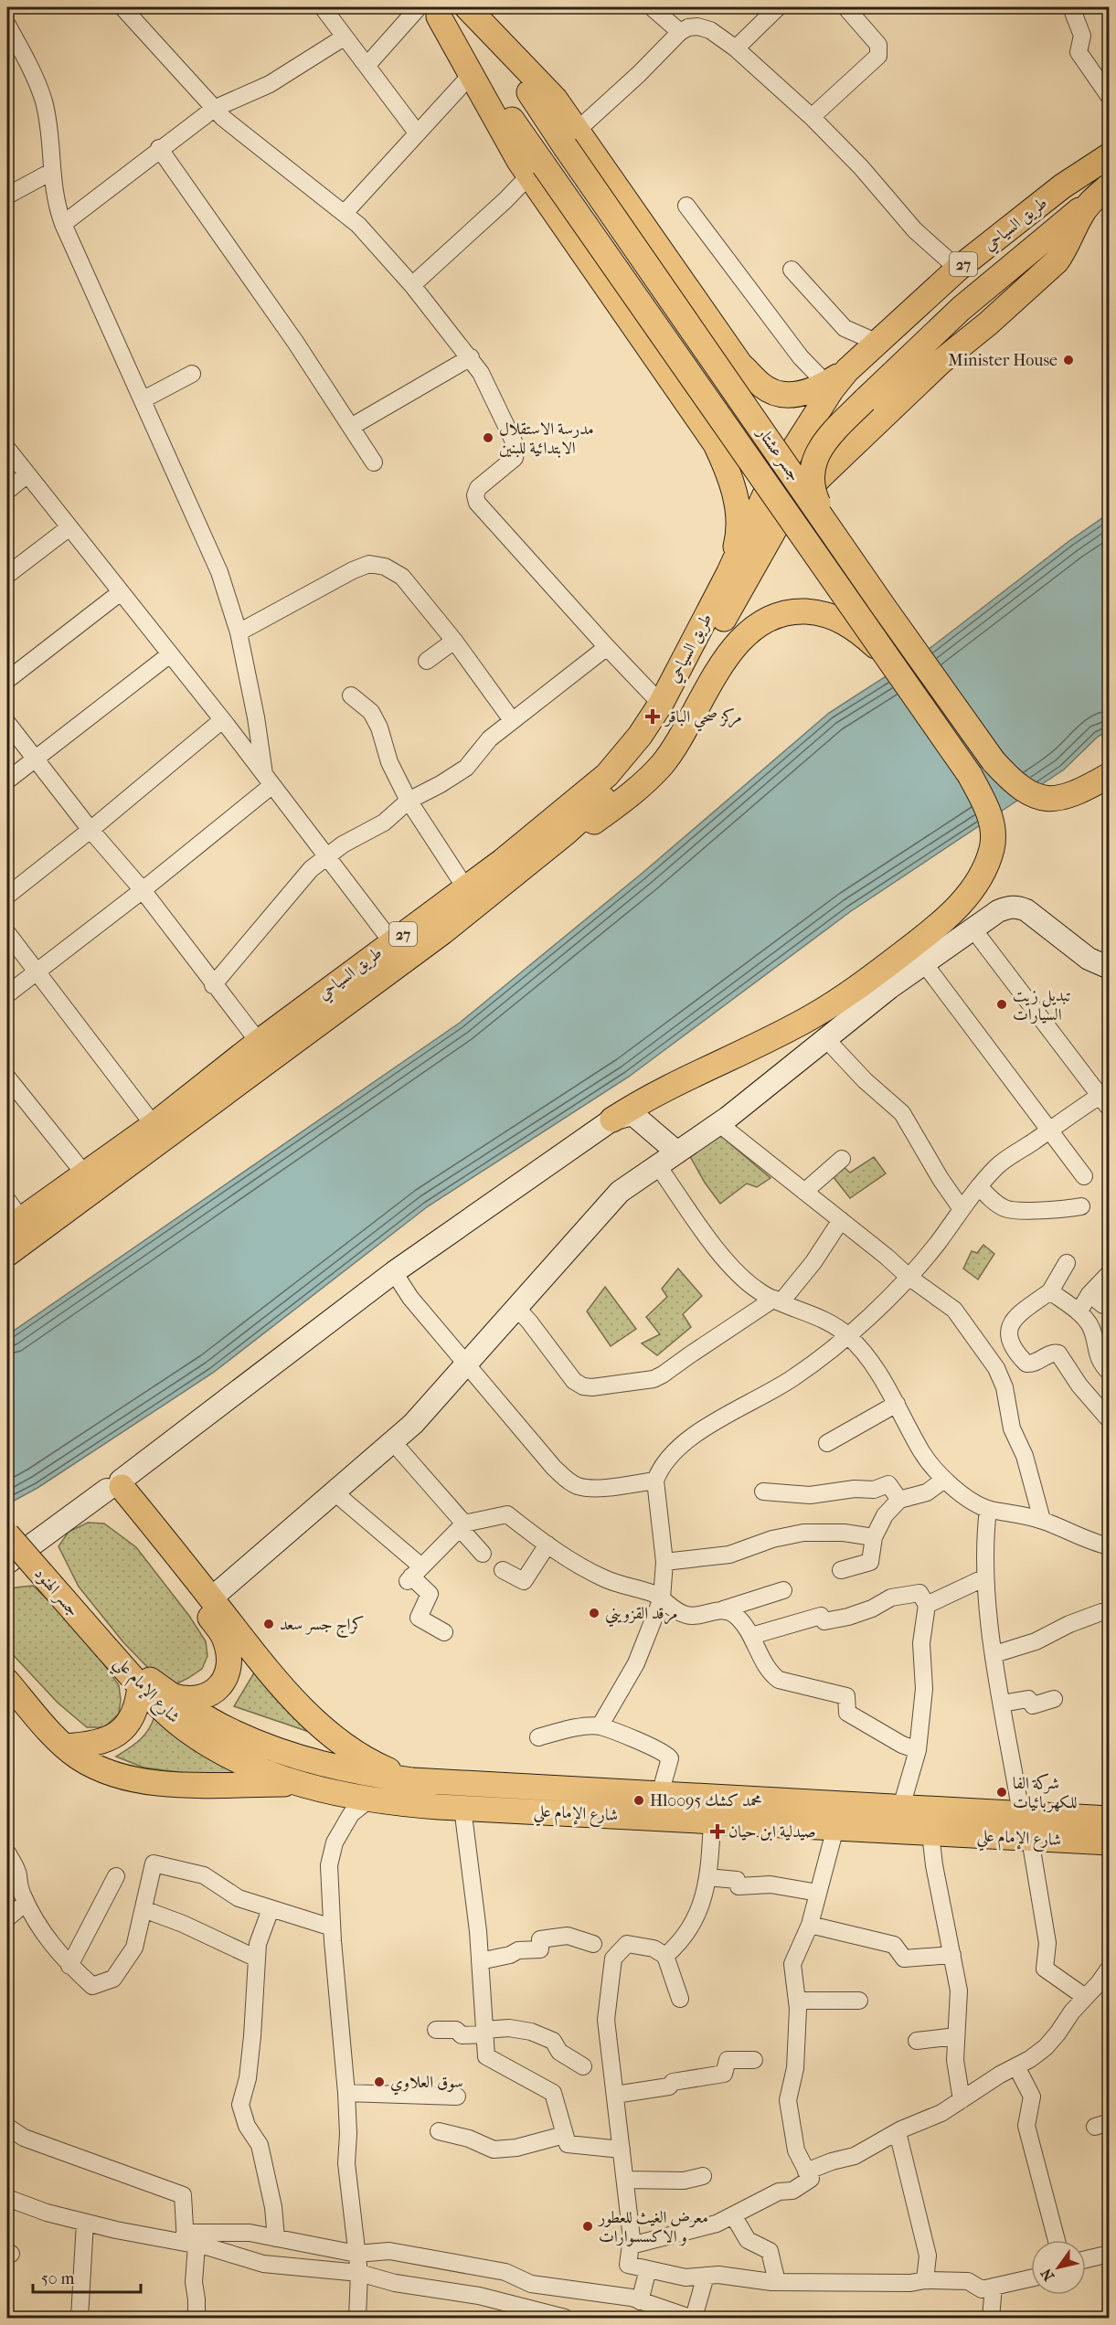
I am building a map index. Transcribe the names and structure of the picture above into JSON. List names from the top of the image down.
{
  "streets": {
    "main road": [
      "طريق السياحي",
      "27",
      "جسر عشتار",
      "جسر الهنود",
      "شارع الإمام علي"
    ]
  },
  "crossings": [
    ["جسر الهنود", "شارع الإمام علي"]
  ],
  "places": {
    "other": [
      "Minister House",
      "مدرسة الاستقلال الابتدائية للبنين",
      "تبديل زيت السيارات",
      "مرقد القزويني",
      "كراج جسر سعد",
      "شركة الفا للكهربائيات",
      "Hl0095 محمد كشك",
      "سوق العلاوي",
      "معرض الغيث للعطور و الاكسسوارات"
    ],
    "health": ["مركز صحي الباقر", "صيدلية ابن حيان"]
  },
  "scale_bar": "50 m",
  "north": "bottom left"
}
